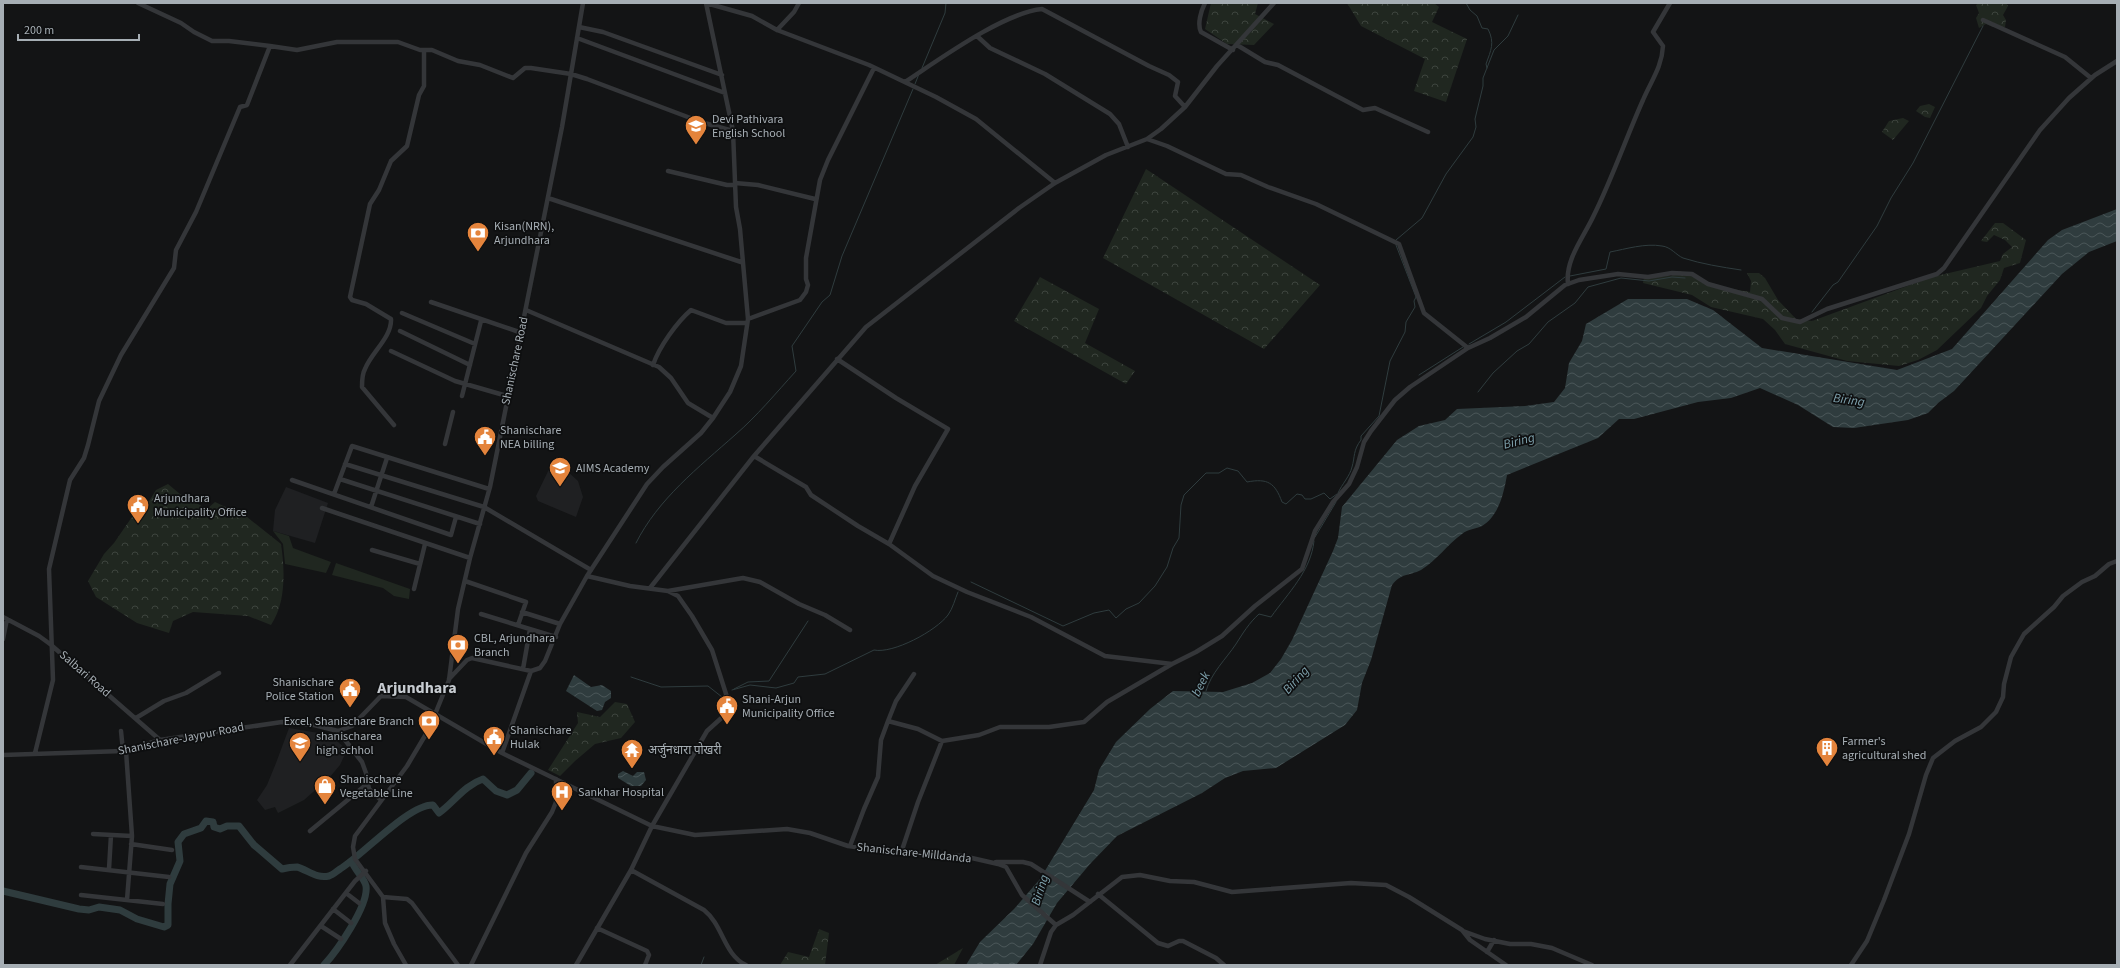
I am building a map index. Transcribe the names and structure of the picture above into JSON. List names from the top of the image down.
{
  "streets": {
    "street": [
      "Shanischare Road",
      "Salbari Road",
      "Shanischare-Jaypur Road",
      "Shanischare-Milldanda"
    ]
  },
  "crossings": [
    ["Shanischare Road", "Shanischare-Milldanda"],
    ["Salbari Road", "Shanischare-Jaypur Road"]
  ],
  "districts": ["Arjundhara"],
  "water": ["Biring", "beek"],
  "places": {
    "school or university": ["Devi Pathivara English School", "AIMS Academy", "shanischarea high schhol"],
    "bank": ["Kisan(NRN), Arjundhara", "CBL, Arjundhara Branch", "Excel, Shanischare Branch"],
    "public building": [
      "Shanischare NEA billing",
      "Arjundhara Municipality Office",
      "Shanischare Police Station",
      "Shani-Arjun Municipality Office",
      "Shanischare Hulak"
    ],
    "building": ["Farmer's agricultural shed"],
    "temple": ["अर्जुनधारा पोखरी"],
    "shop": ["Shanischare Vegetable Line"],
    "hospital": ["Sankhar Hospital"]
  },
  "scale_bar": "200 m"
}
